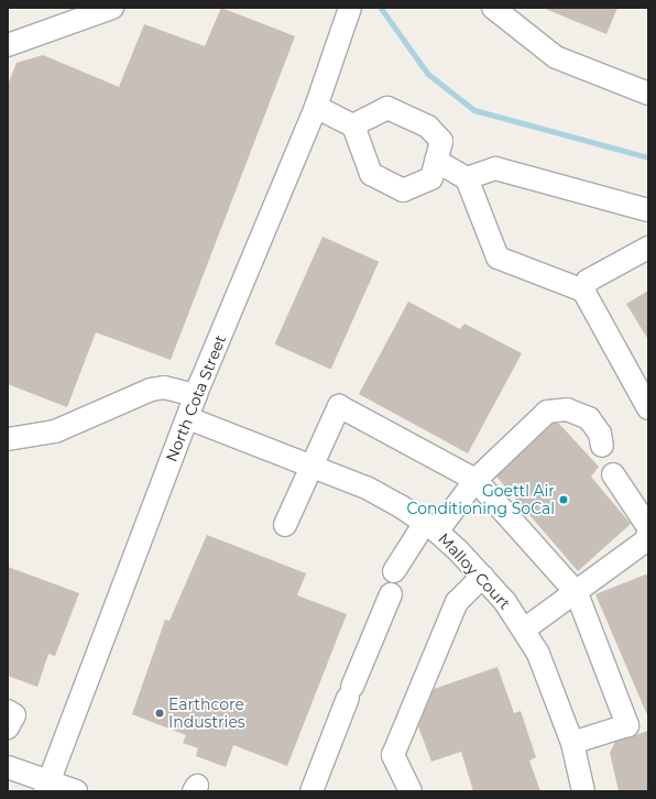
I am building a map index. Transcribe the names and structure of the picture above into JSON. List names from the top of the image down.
{
  "streets": {
    "street": ["North Cota Street", "Malloy Court"]
  },
  "crossings": [
    ["North Cota Street", "Malloy Court"]
  ],
  "places": ["Goettl Air Conditioning SoCal", "Earthcore Industries"]
}
